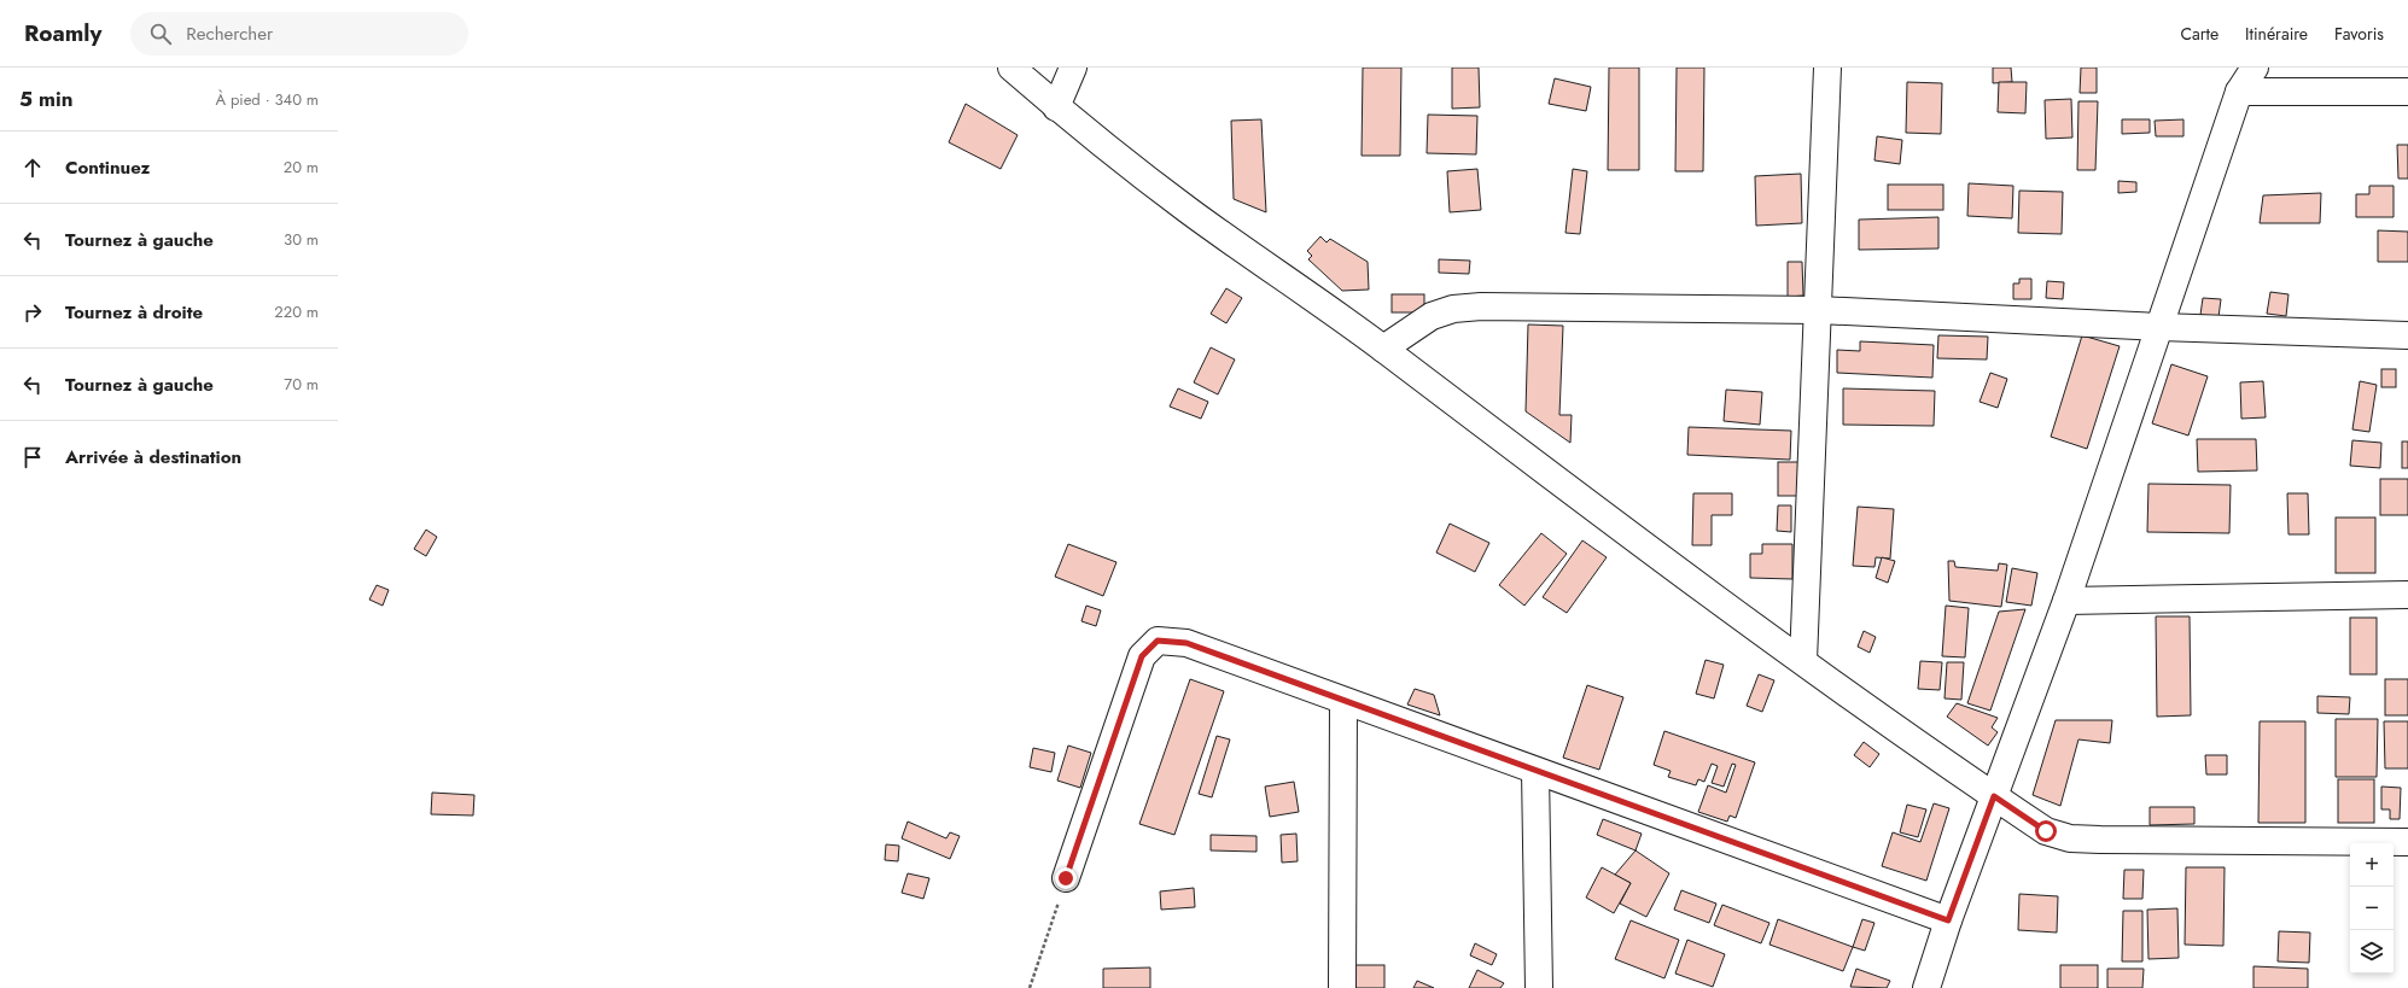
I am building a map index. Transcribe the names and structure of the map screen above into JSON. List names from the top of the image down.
{
  "page": {
    "header": "Roamly",
    "search": "Rechercher",
    "nav": ["Carte", "Itinéraire", "Favoris"],
    "heading": ["5 min", "À pied · 340 m"],
    "list": [
      ["Continuez", "20 m"],
      ["Tournez à gauche", "30 m"],
      ["Tournez à droite", "220 m"],
      ["Tournez à gauche", "70 m"],
      "Arrivée à destination"
    ],
    "map_buttons": ["+", "−"]
  }
}
